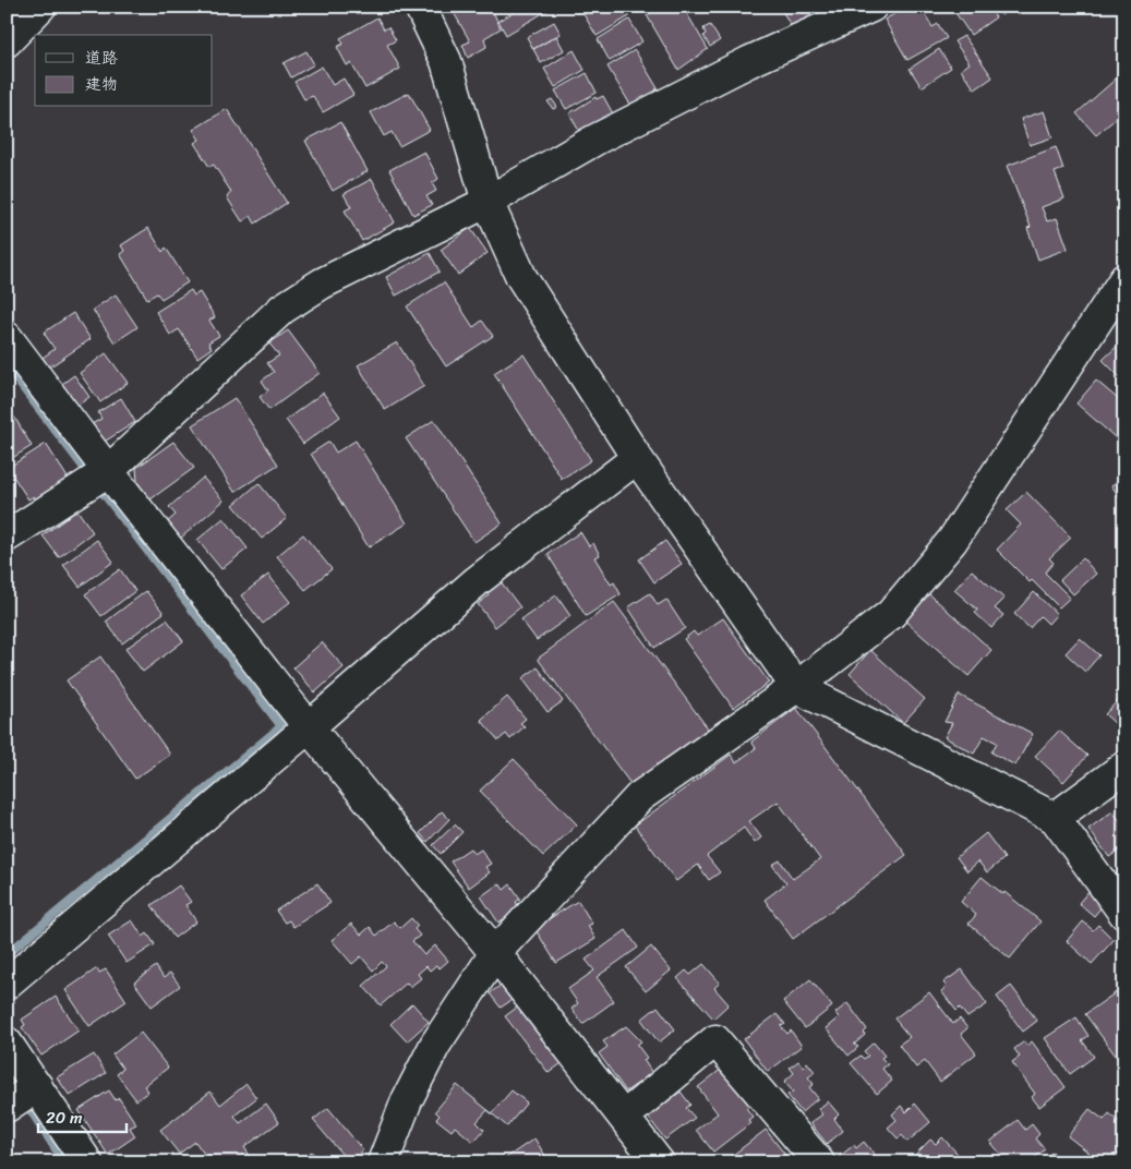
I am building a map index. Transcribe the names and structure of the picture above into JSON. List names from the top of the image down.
{
  "legend": ["道路", "建物"],
  "scale_bar": "20 m"
}
